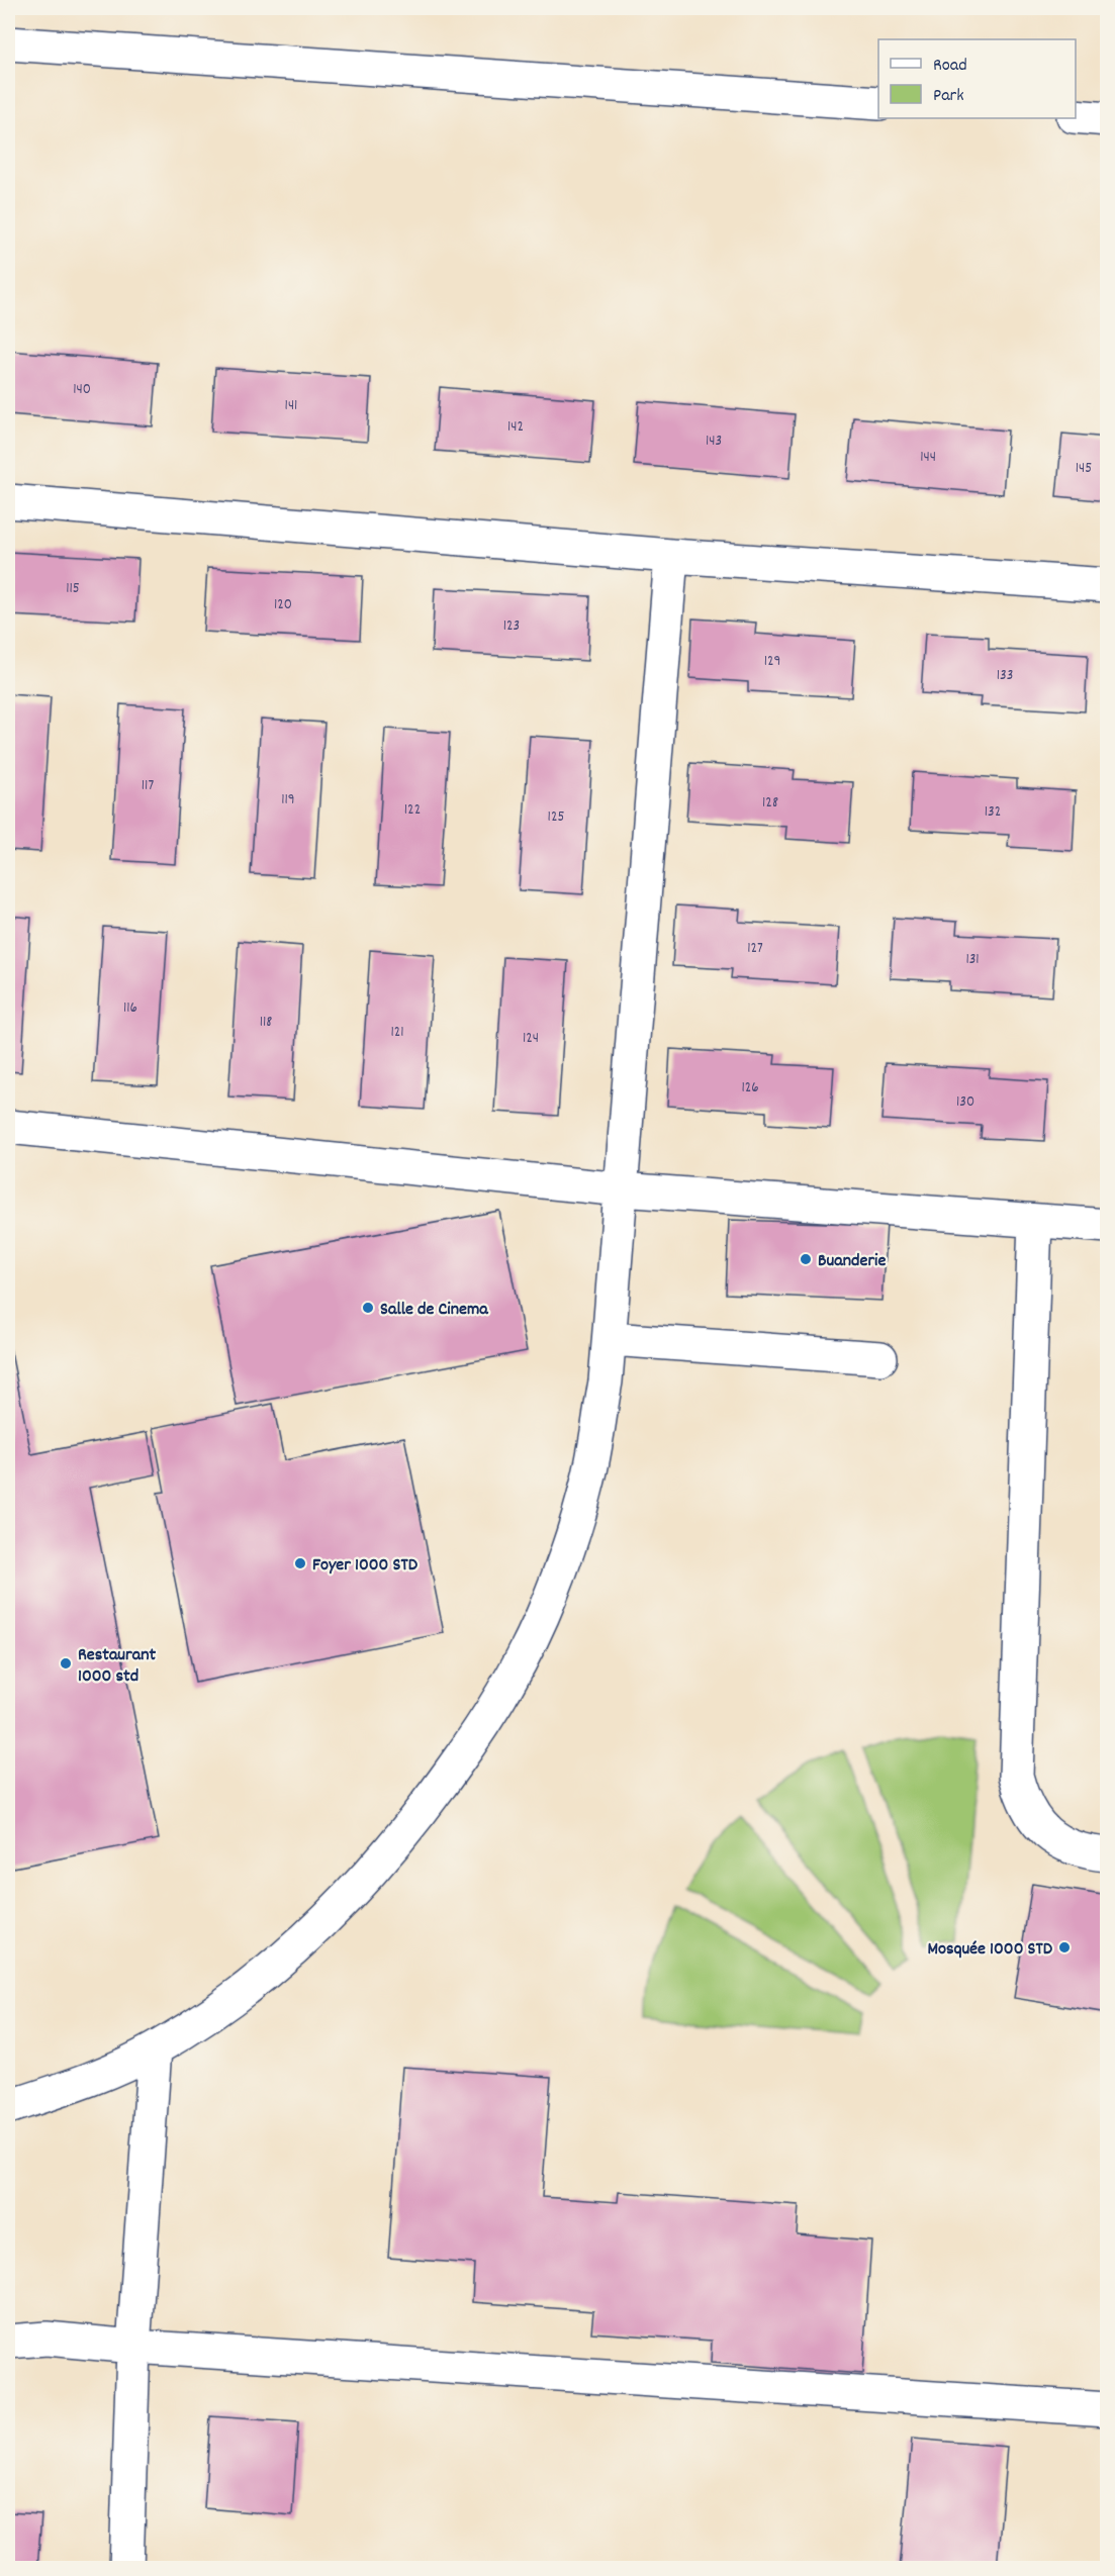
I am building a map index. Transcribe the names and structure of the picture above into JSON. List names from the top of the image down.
{
  "places": [
    "Buanderie",
    "Salle de Cinema",
    "Foyer 1000 STD",
    "Restaurant 1000 std",
    "Mosquée 1000 STD"
  ],
  "house_numbers": [
    "140",
    "141",
    "142",
    "143",
    "144",
    "145",
    "115",
    "120",
    "123",
    "129",
    "133",
    "117",
    "119",
    "128",
    "122",
    "132",
    "125",
    "127",
    "131",
    "116",
    "118",
    "121",
    "124",
    "126",
    "130"
  ],
  "legend": ["Road", "Park"]
}
